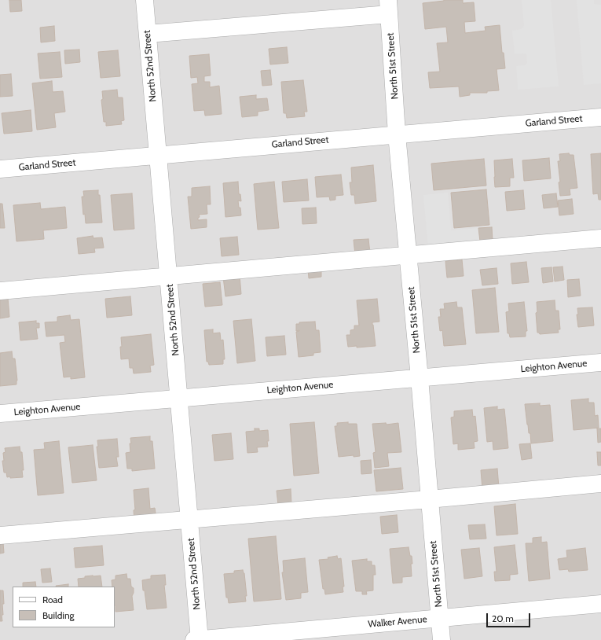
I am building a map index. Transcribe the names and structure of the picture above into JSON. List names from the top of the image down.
{
  "streets": {
    "street": [
      "North 52nd Street",
      "North 51st Street",
      "Garland Street",
      "Leighton Avenue",
      "Walker Avenue"
    ]
  },
  "crossings": [
    ["North 52nd Street", "Garland Street"],
    ["North 52nd Street", "Leighton Avenue"],
    ["North 52nd Street", "Walker Avenue"],
    ["North 51st Street", "Garland Street"],
    ["North 51st Street", "Leighton Avenue"],
    ["North 51st Street", "Walker Avenue"]
  ],
  "legend": ["Road", "Building"],
  "scale_bar": "20 m"
}
